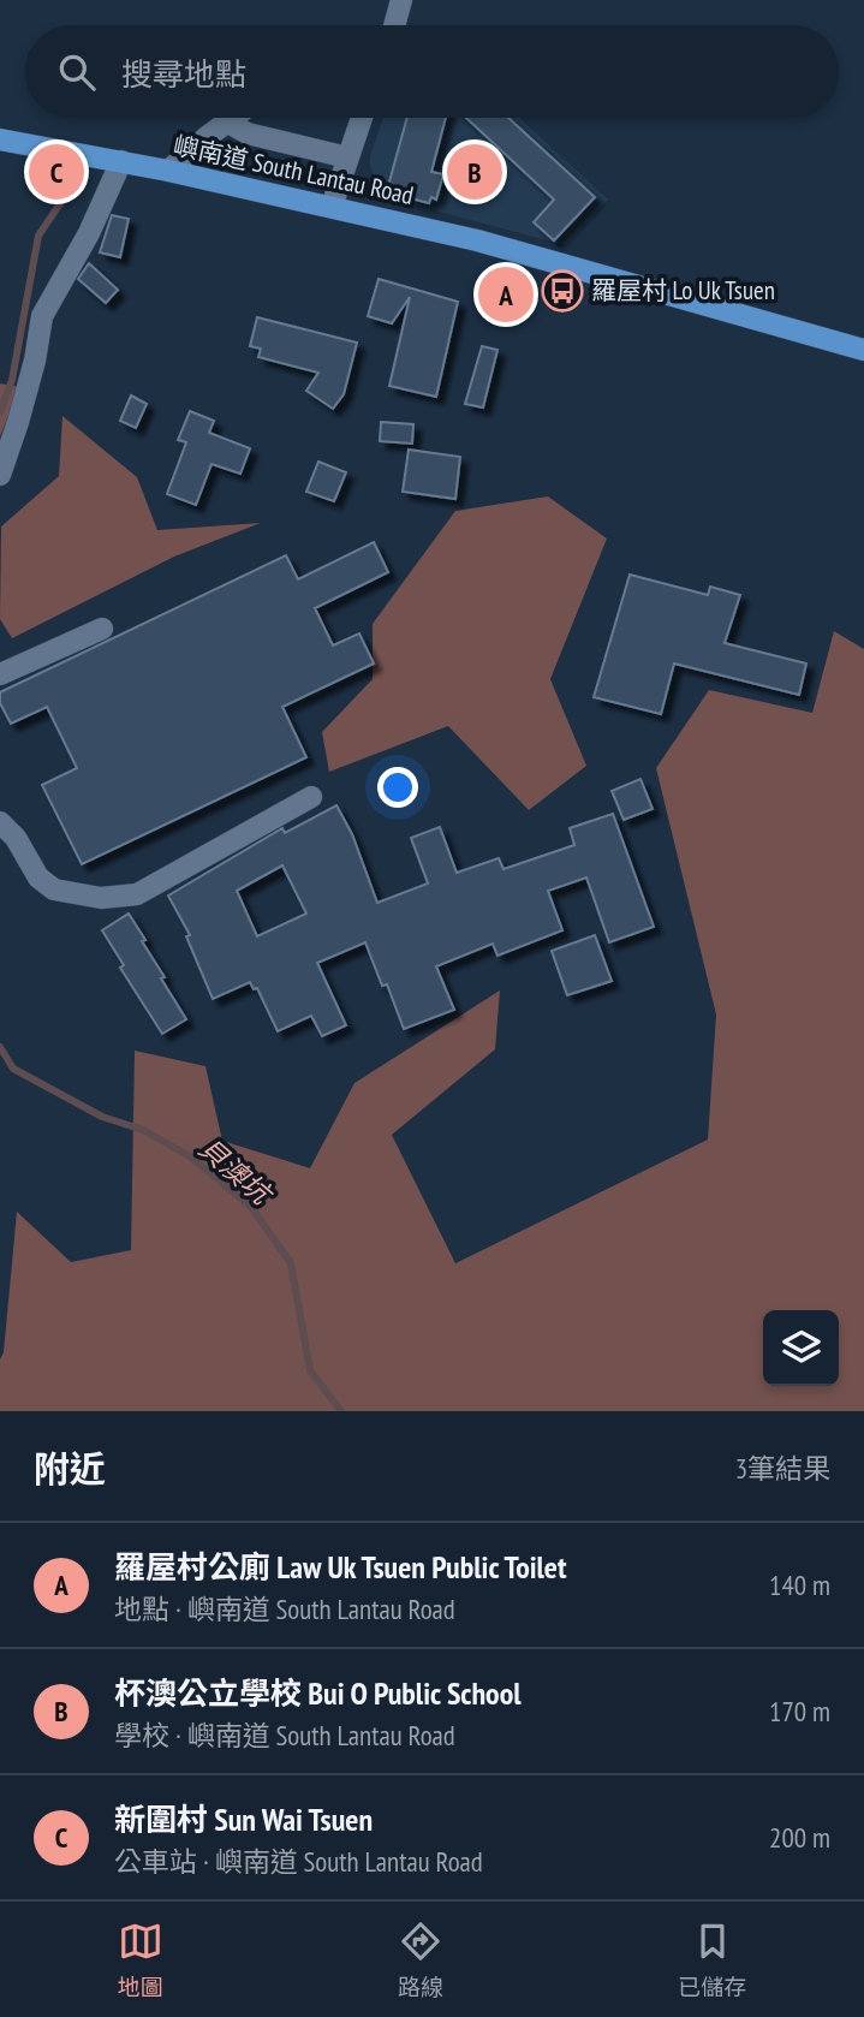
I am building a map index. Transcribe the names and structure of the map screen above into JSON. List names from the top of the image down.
{
  "streets": {
    "main road": ["嶼南道 South Lantau Road"]
  },
  "water": ["貝澳坑"],
  "places": {
    "bus stop": ["羅屋村 Lo Uk Tsuen"]
  },
  "page": {
    "search": "搜尋地點",
    "pins": ["B", "C", "A"],
    "heading": ["附近", "3筆結果"],
    "list": [
      {
        "mark": "A",
        "name": "羅屋村公廁 Law Uk Tsuen Public Toilet",
        "note": "地點 · 嶼南道 South Lantau Road",
        "value": "140 m"
      },
      {
        "mark": "B",
        "name": "杯澳公立學校 Bui O Public School",
        "note": "學校 · 嶼南道 South Lantau Road",
        "value": "170 m"
      },
      {
        "mark": "C",
        "name": "新圍村 Sun Wai Tsuen",
        "note": "公車站 · 嶼南道 South Lantau Road",
        "value": "200 m"
      }
    ],
    "nav": ["地圖", "路線", "已儲存"]
  }
}
